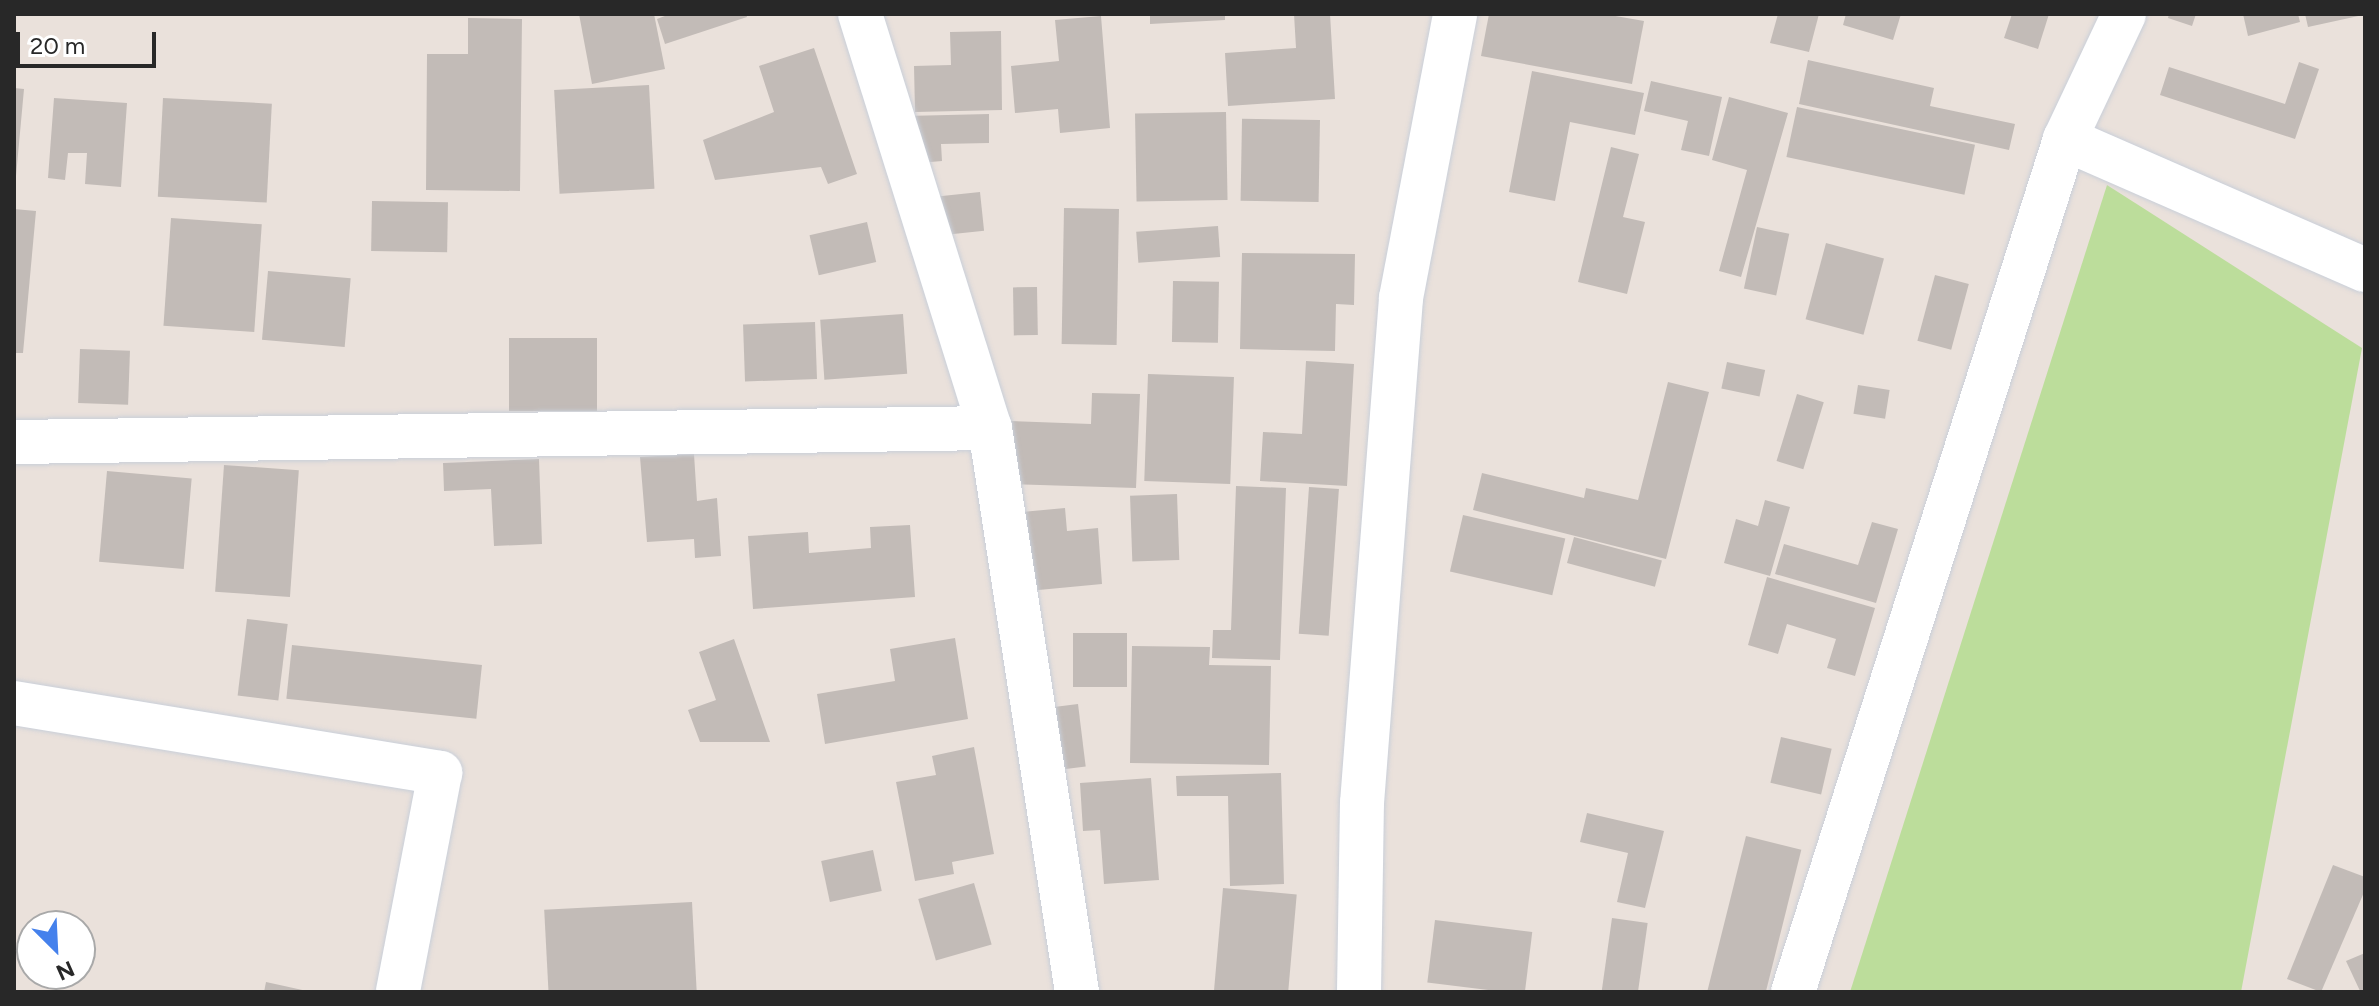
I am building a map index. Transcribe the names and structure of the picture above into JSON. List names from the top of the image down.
{
  "scale_bar": "20 m",
  "north": "bottom right"
}
